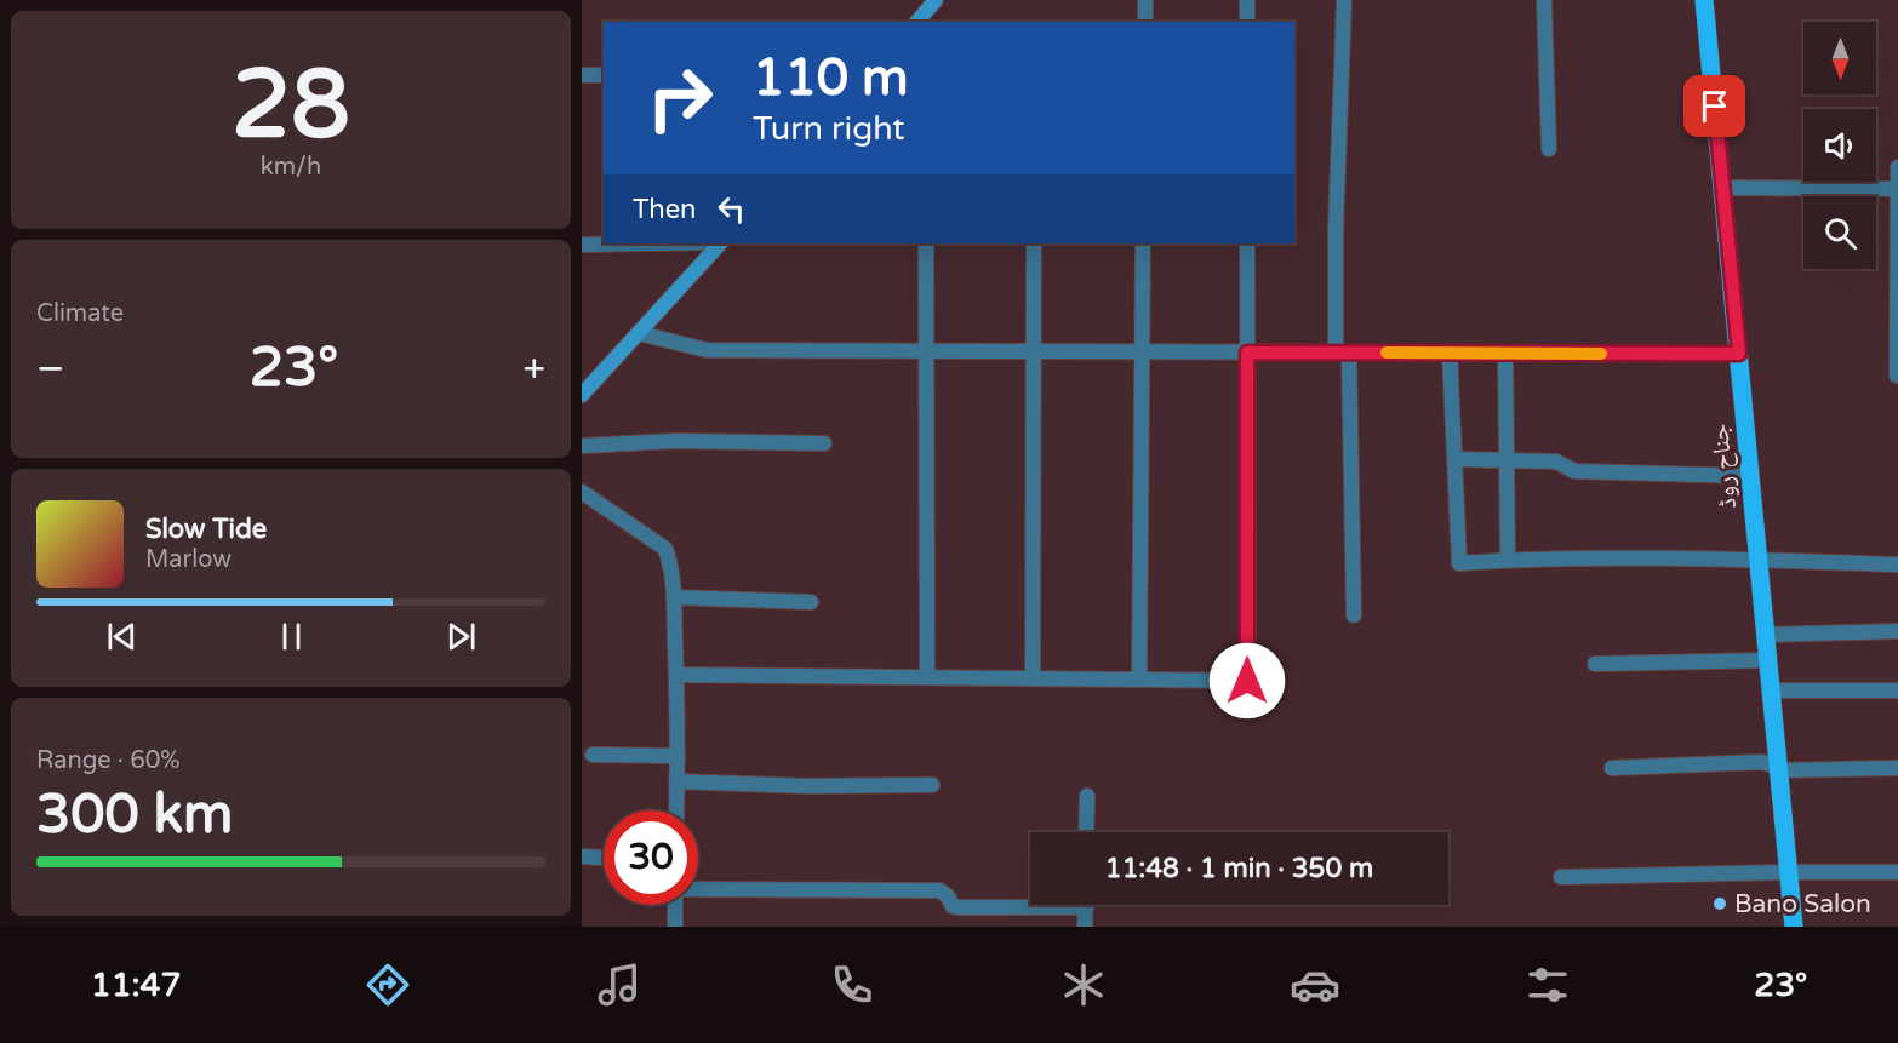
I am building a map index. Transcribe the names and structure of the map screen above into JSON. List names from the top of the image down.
{
  "streets": {
    "main road": ["جناح روڈ"]
  },
  "places": ["Bano Salon"],
  "north": "bottom",
  "page": {
    "tile": [
      ["28", "km/h"],
      "Climate",
      ["Range · 60%", "300 km"]
    ],
    "turn": ["110 m", "Turn right"],
    "then": "Then",
    "heat": ["−", "23°", "+"],
    "song": ["Slow Tide", "Marlow"],
    "limit": "30",
    "trip": "11:48 · 1 min · 350 m",
    "tabs": ["11:47", "23°"]
  }
}
